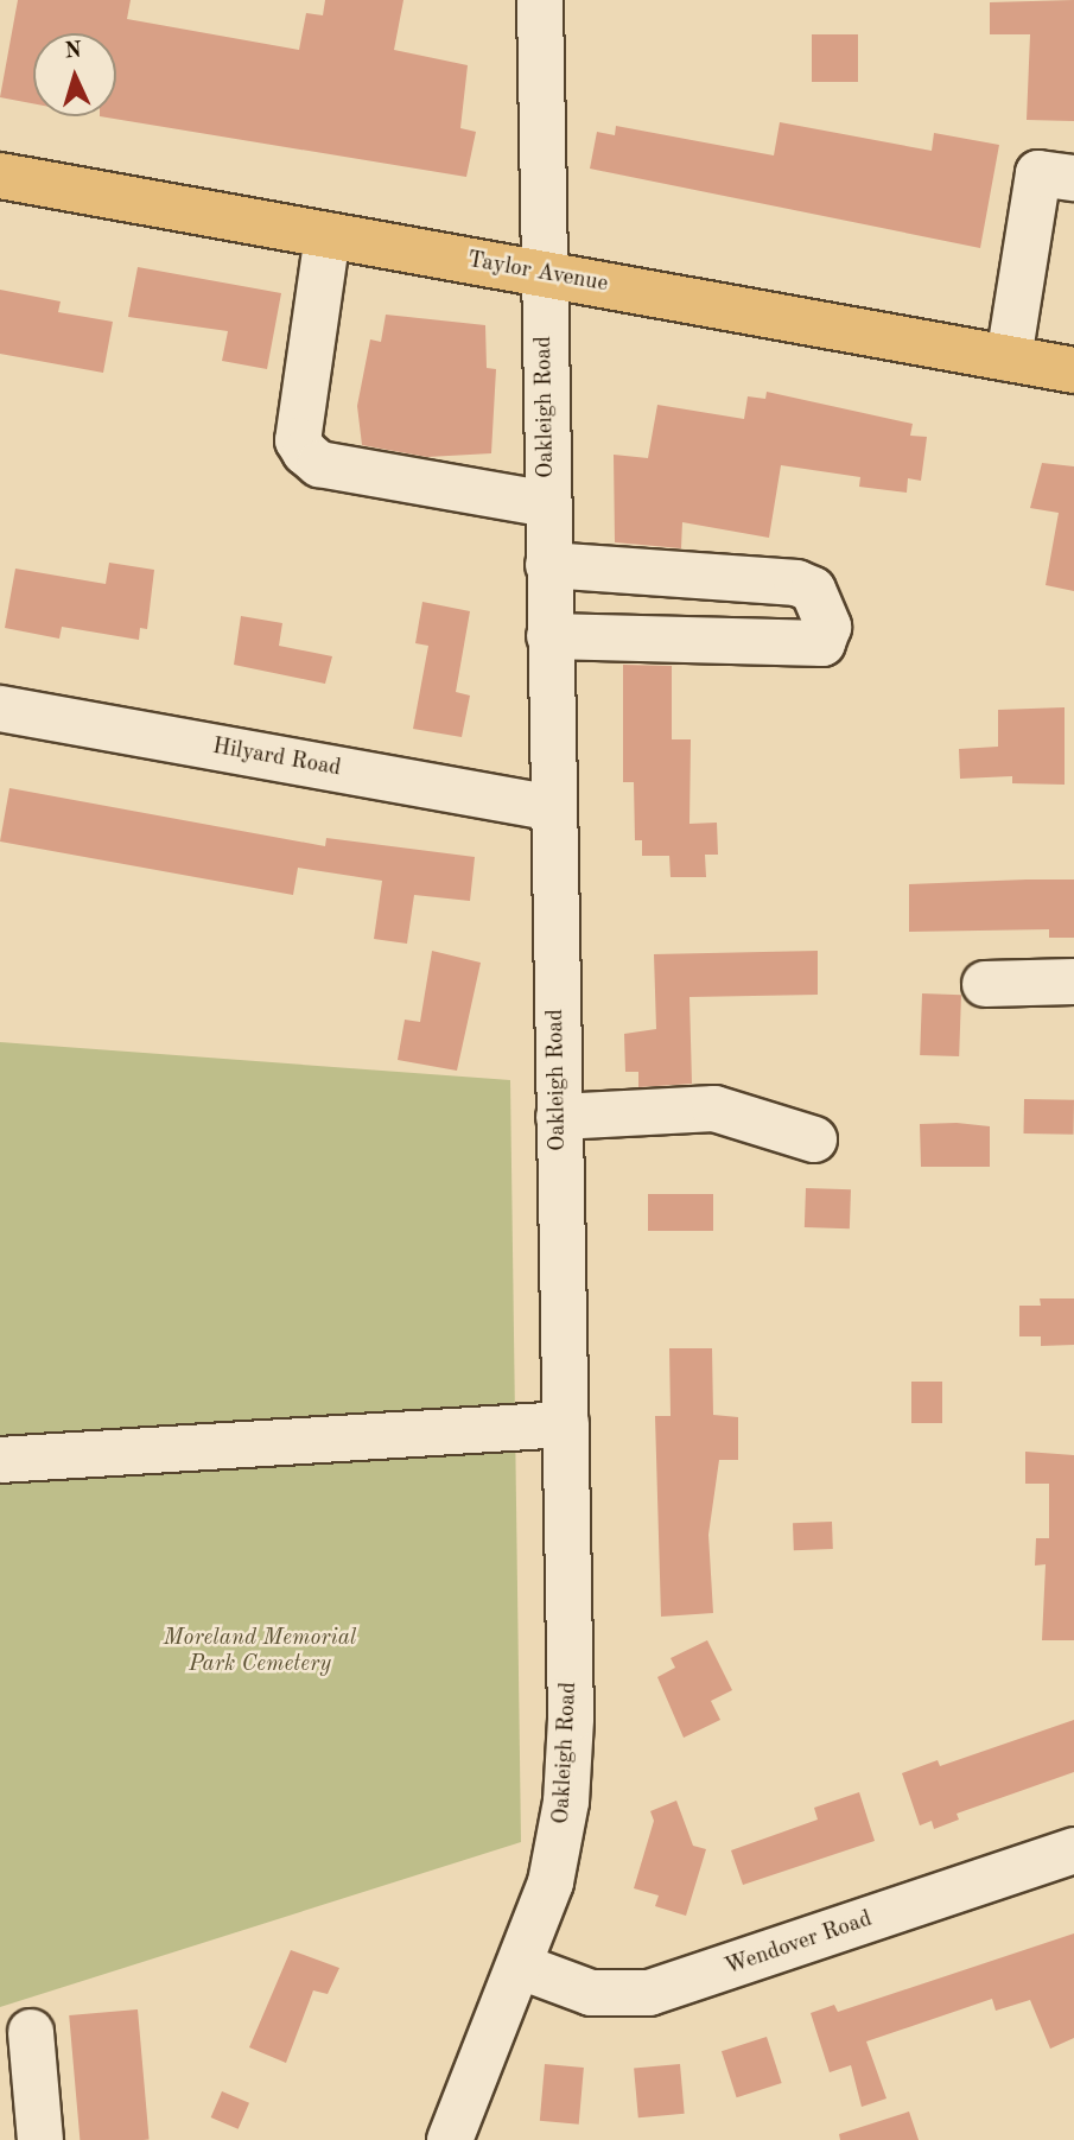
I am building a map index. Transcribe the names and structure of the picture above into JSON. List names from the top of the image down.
{
  "streets": {
    "main road": ["Taylor Avenue"],
    "street": ["Oakleigh Road", "Hilyard Road", "Wendover Road"]
  },
  "crossings": [
    ["Taylor Avenue", "Oakleigh Road"],
    ["Oakleigh Road", "Hilyard Road"],
    ["Oakleigh Road", "Wendover Road"]
  ],
  "parks": ["Moreland Memorial Park Cemetery"],
  "north": "top"
}
